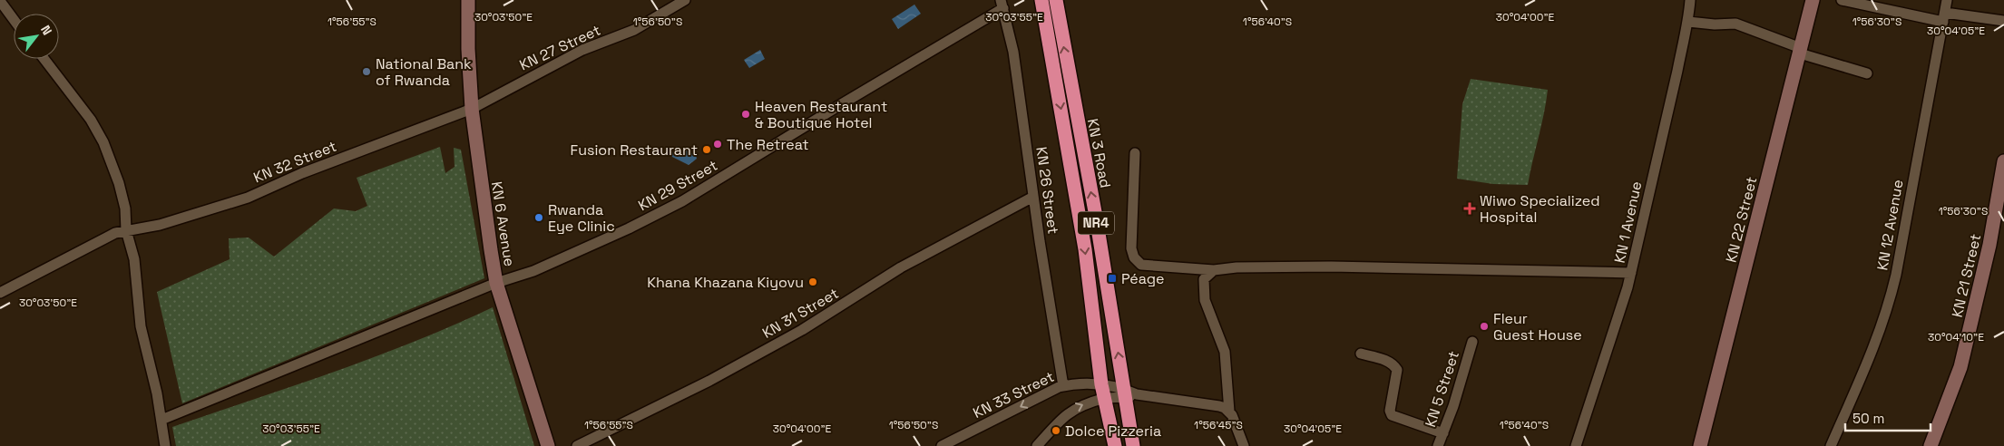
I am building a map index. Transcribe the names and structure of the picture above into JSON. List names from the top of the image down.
{
  "streets": {
    "highway": ["KN 3 Road", "NR4"],
    "street": [
      "KN 27 Street",
      "KN 32 Street",
      "KN 29 Street",
      "KN 26 Street",
      "KN 22 Street",
      "KN 1 Avenue",
      "KN 6 Avenue",
      "KN 12 Avenue",
      "KN 21 Street",
      "KN 31 Street",
      "KN 5 Street",
      "KN 33 Street"
    ]
  },
  "crossings": [
    ["KN 27 Street", "KN 32 Street"],
    ["KN 27 Street", "KN 6 Avenue"],
    ["KN 3 Road", "KN 33 Street"],
    ["KN 32 Street", "KN 6 Avenue"],
    ["KN 29 Street", "KN 26 Street"],
    ["KN 29 Street", "KN 6 Avenue"],
    ["KN 26 Street", "KN 31 Street"],
    ["KN 26 Street", "KN 33 Street"]
  ],
  "places": {
    "other": [
      "National Bank of Rwanda",
      "Heaven Restaurant & Boutique Hotel",
      "The Retreat",
      "Fusion Restaurant",
      "Rwanda Eye Clinic",
      "Khana Khazana Kiyovu",
      "Fleur Guest House",
      "Dolce Pizzeria"
    ],
    "health": ["Wiwo Specialized Hospital"],
    "transit": ["Péage"]
  },
  "scale_bar": "50 m",
  "north": "top right",
  "coordinates": [
    "30°03'50\"E",
    "30°03'55\"E",
    "30°04'00\"E",
    "1°56'40\"S",
    "1°56'55\"S",
    "1°56'50\"S",
    "1°56'30\"S",
    "30°04'05\"E",
    "30°04'10\"E",
    "1°56'45\"S"
  ]
}
